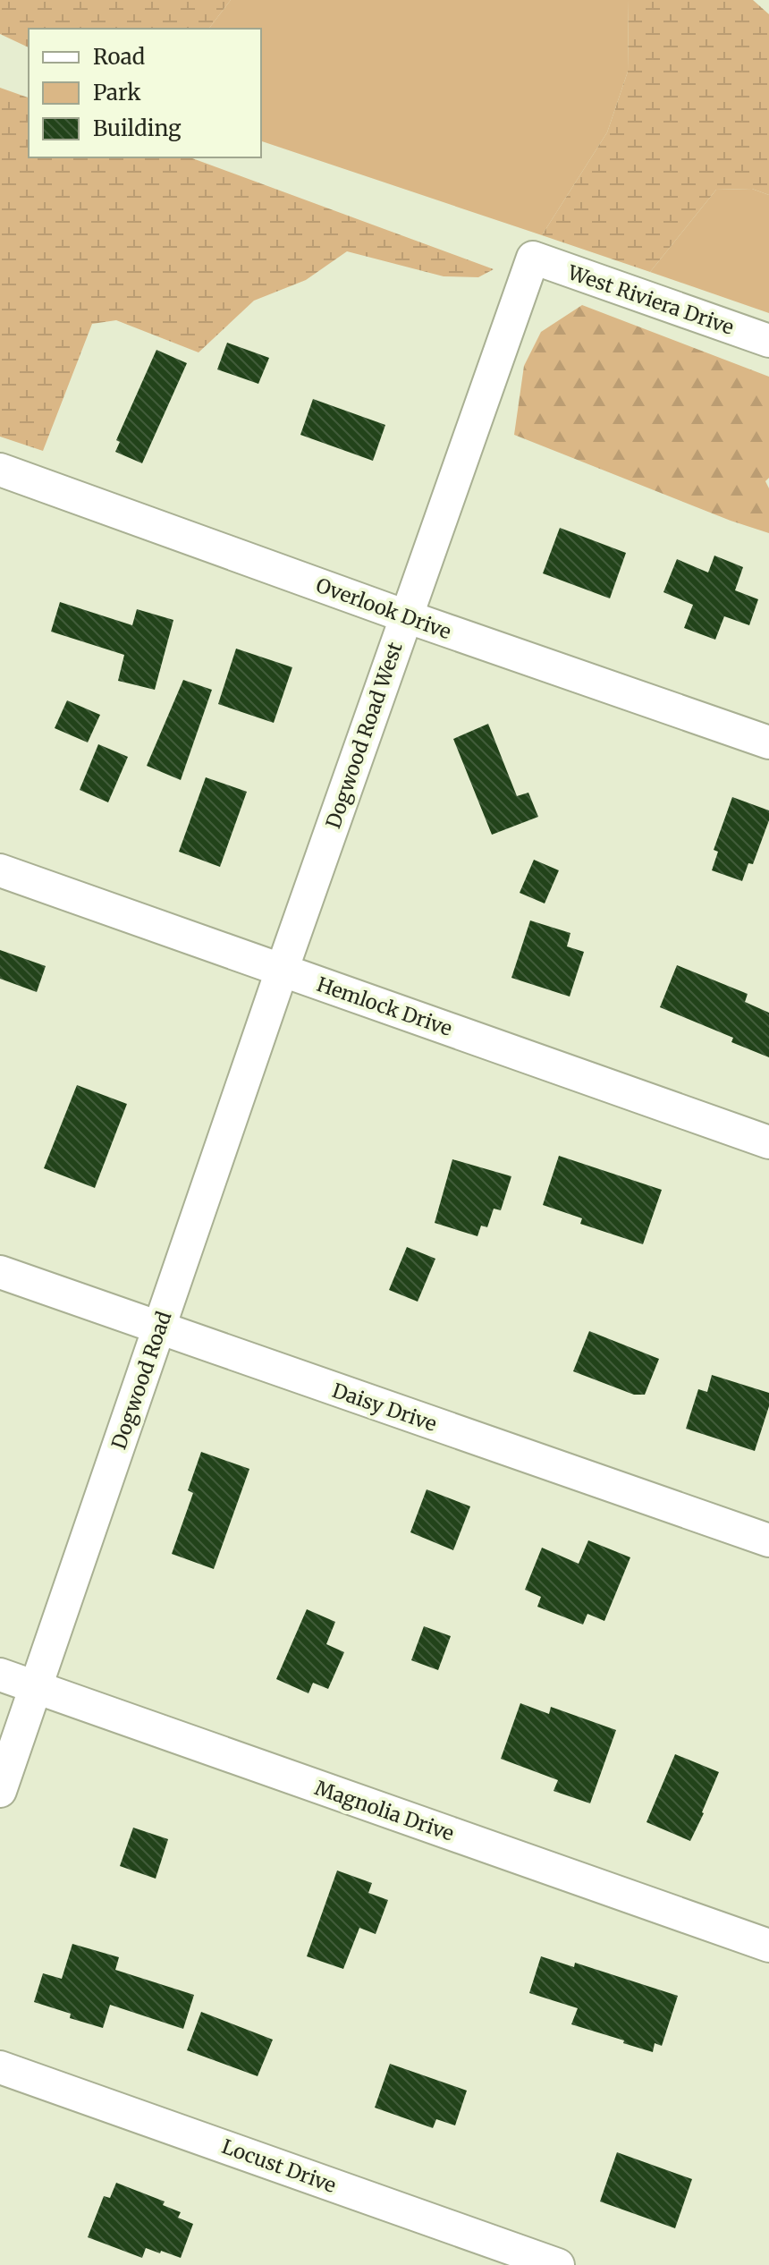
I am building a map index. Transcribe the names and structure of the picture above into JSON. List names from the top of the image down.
{
  "streets": {
    "street": [
      "West Riviera Drive",
      "Overlook Drive",
      "Dogwood Road West",
      "Hemlock Drive",
      "Dogwood Road",
      "Daisy Drive",
      "Magnolia Drive",
      "Locust Drive"
    ]
  },
  "crossings": [
    ["West Riviera Drive", "Dogwood Road West"],
    ["Overlook Drive", "Dogwood Road West"],
    ["Dogwood Road West", "Hemlock Drive"],
    ["Dogwood Road West", "Dogwood Road"],
    ["Hemlock Drive", "Dogwood Road"],
    ["Dogwood Road", "Daisy Drive"],
    ["Dogwood Road", "Magnolia Drive"]
  ],
  "legend": ["Road", "Park", "Building"]
}
